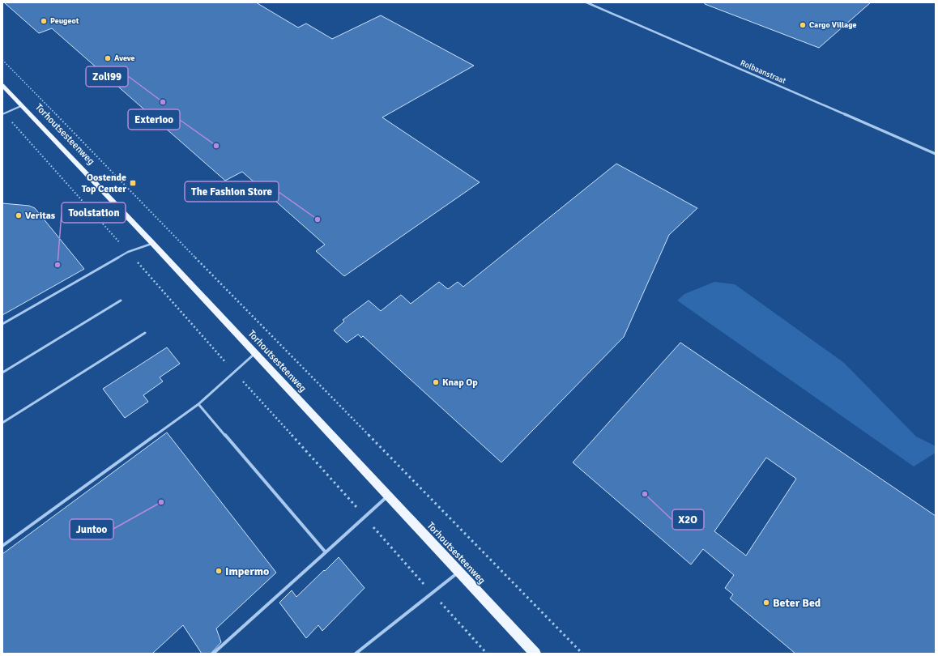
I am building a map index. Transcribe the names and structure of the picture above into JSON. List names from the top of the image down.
{
  "streets": {
    "main road": ["Torhoutsesteenweg"],
    "street": ["Rolbaanstraat"]
  },
  "places": {
    "other": [
      "Peugeot",
      "Cargo Village",
      "Aveve",
      "Zoli99",
      "Exterioo",
      "Veritas",
      "The Fashion Store",
      "Toolstation",
      "Knap Op",
      "X2O",
      "Juntoo",
      "Impermo",
      "Beter Bed"
    ],
    "transit": ["Oostende Top Center"]
  }
}
